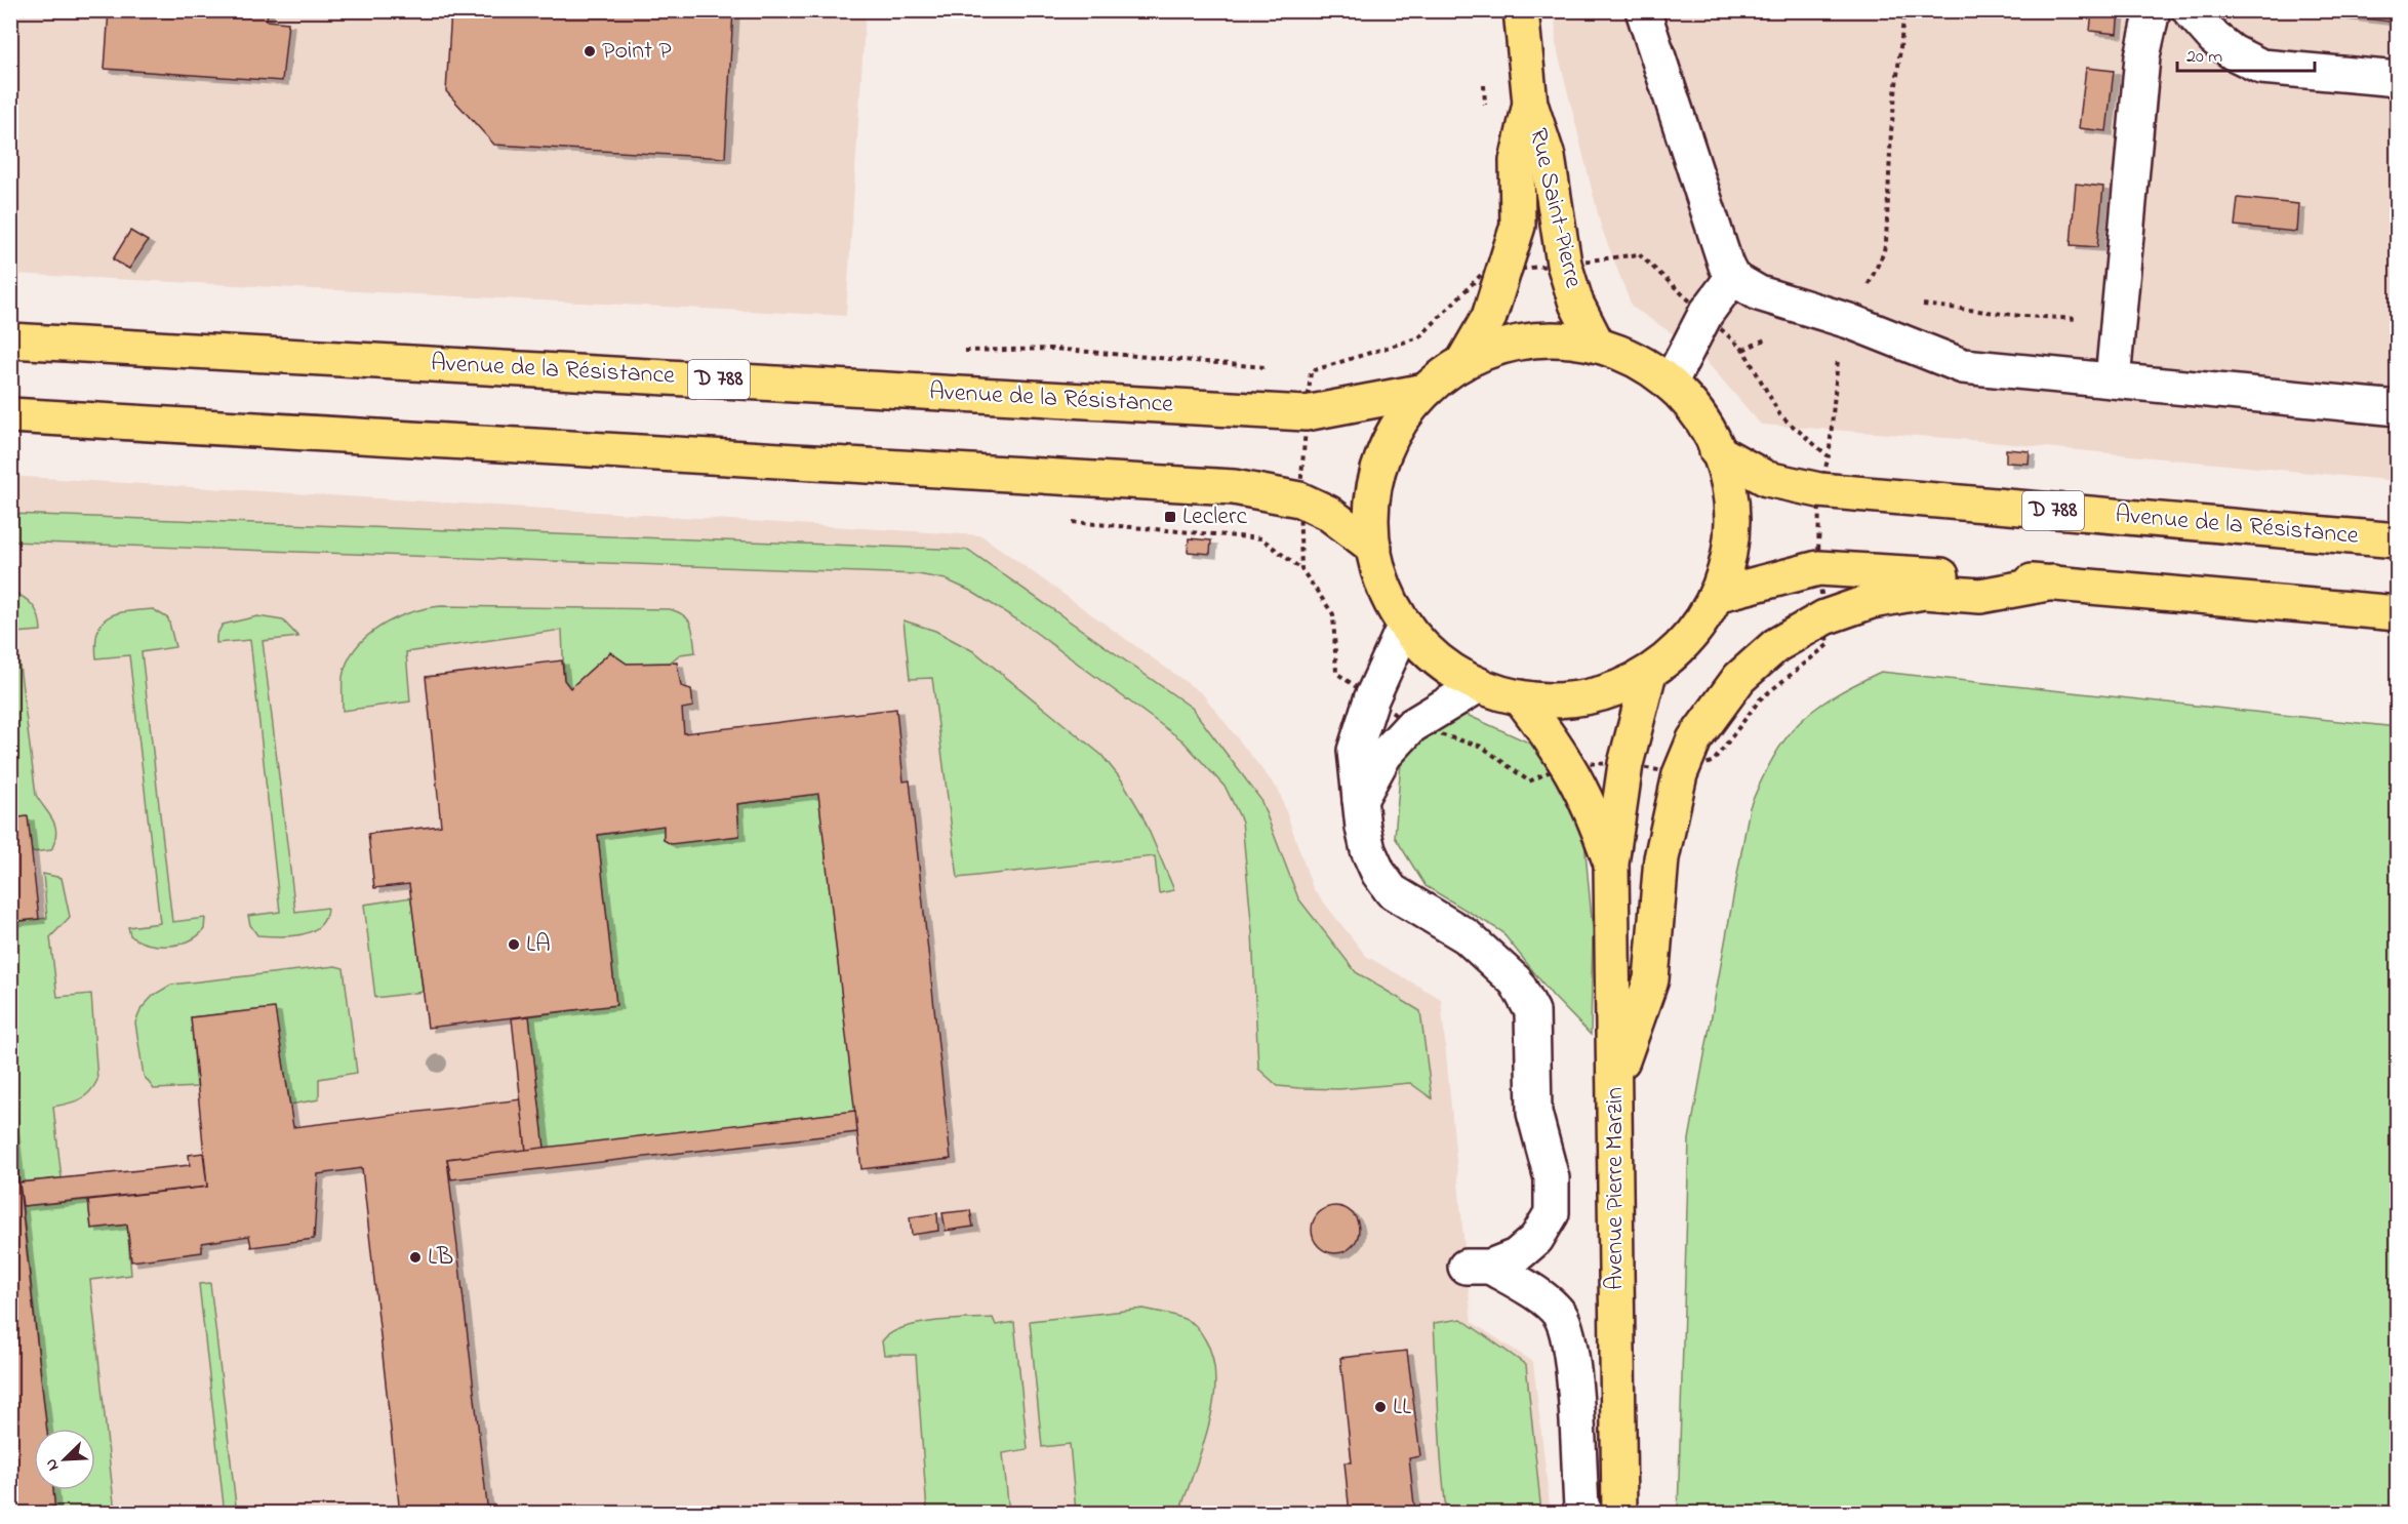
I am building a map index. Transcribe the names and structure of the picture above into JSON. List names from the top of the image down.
{
  "streets": {
    "main road": [
      "Rue Saint-Pierre",
      "Avenue de la Résistance",
      "D 788",
      "Avenue Pierre Marzin"
    ]
  },
  "places": {
    "other": [
      "Point P",
      "LA",
      "LB",
      "LL"
    ],
    "transit": ["Leclerc"]
  },
  "scale_bar": "20 m",
  "north": "bottom left"
}
